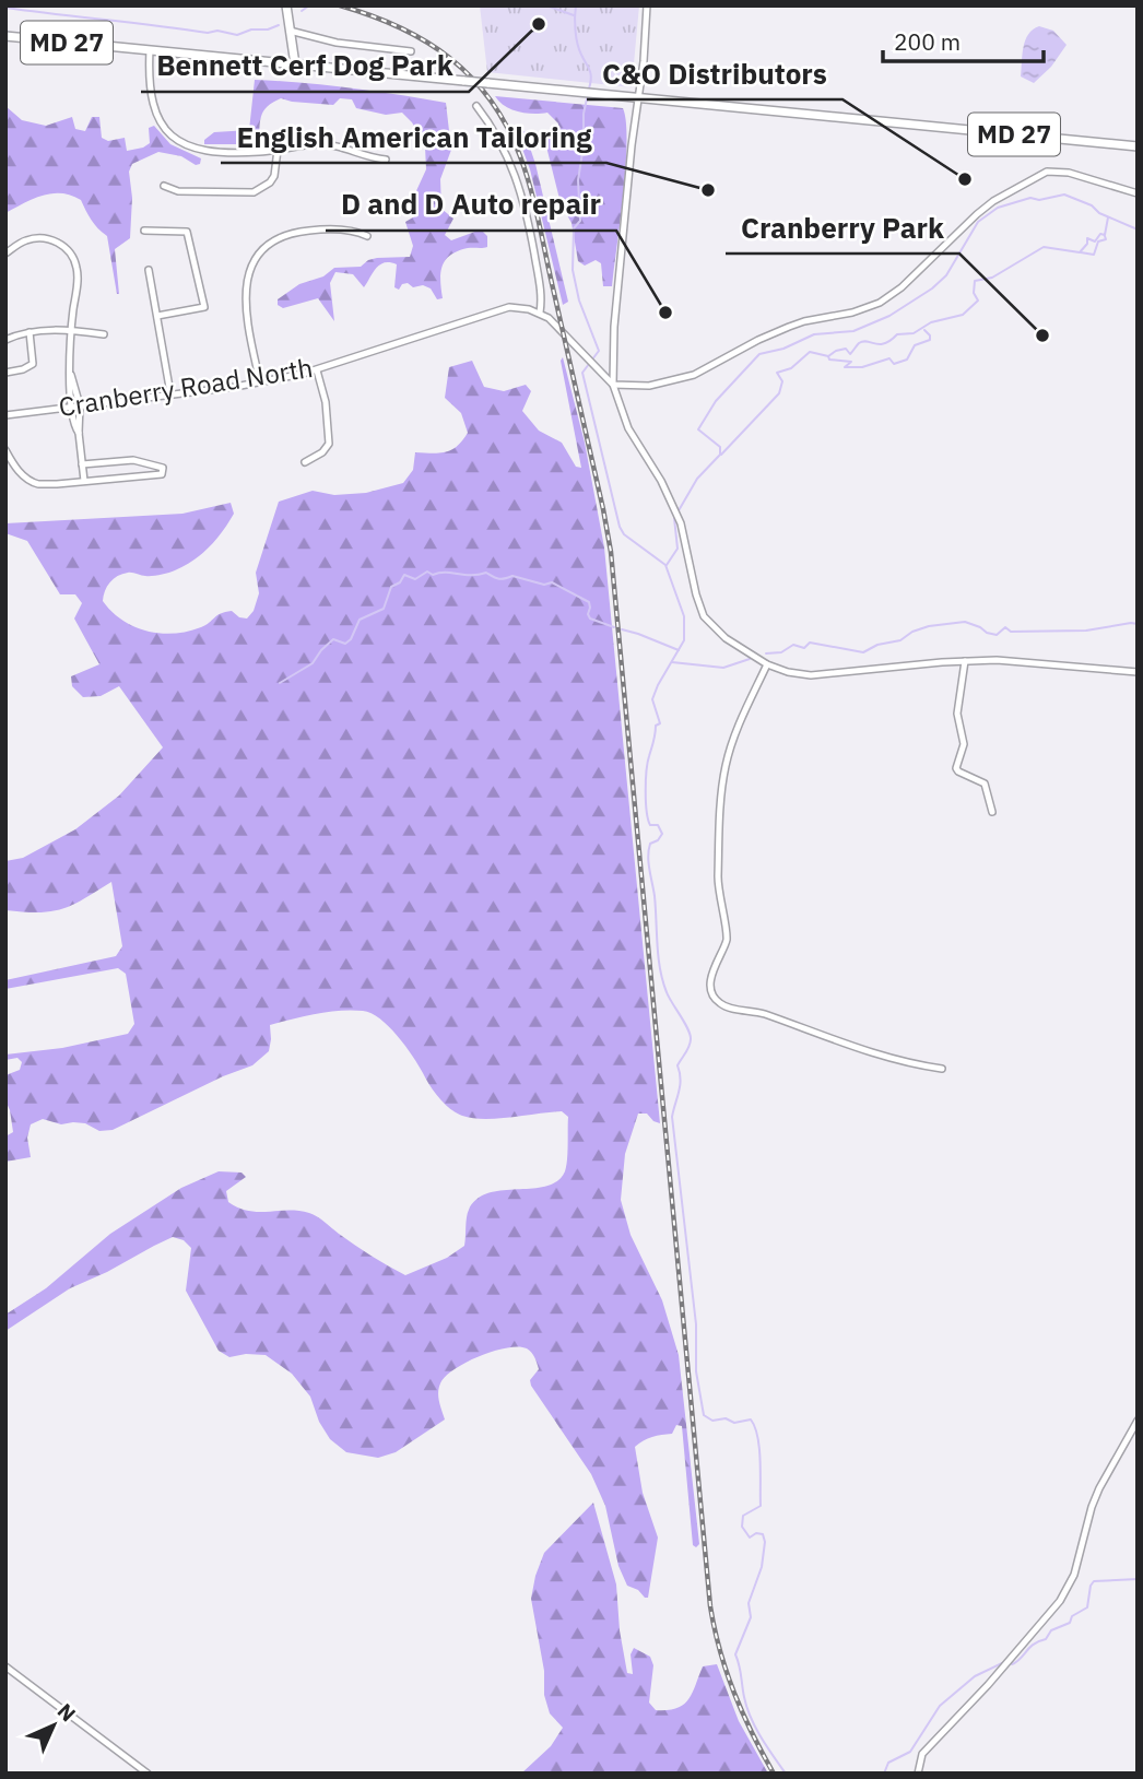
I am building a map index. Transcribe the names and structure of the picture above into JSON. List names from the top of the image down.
{
  "streets": {
    "main road": ["MD 27"],
    "street": ["Cranberry Road North"]
  },
  "places": [
    "Bennett Cerf Dog Park",
    "C&O Distributors",
    "English American Tailoring",
    "D and D Auto repair",
    "Cranberry Park"
  ],
  "scale_bar": "200 m",
  "north": "top right"
}
